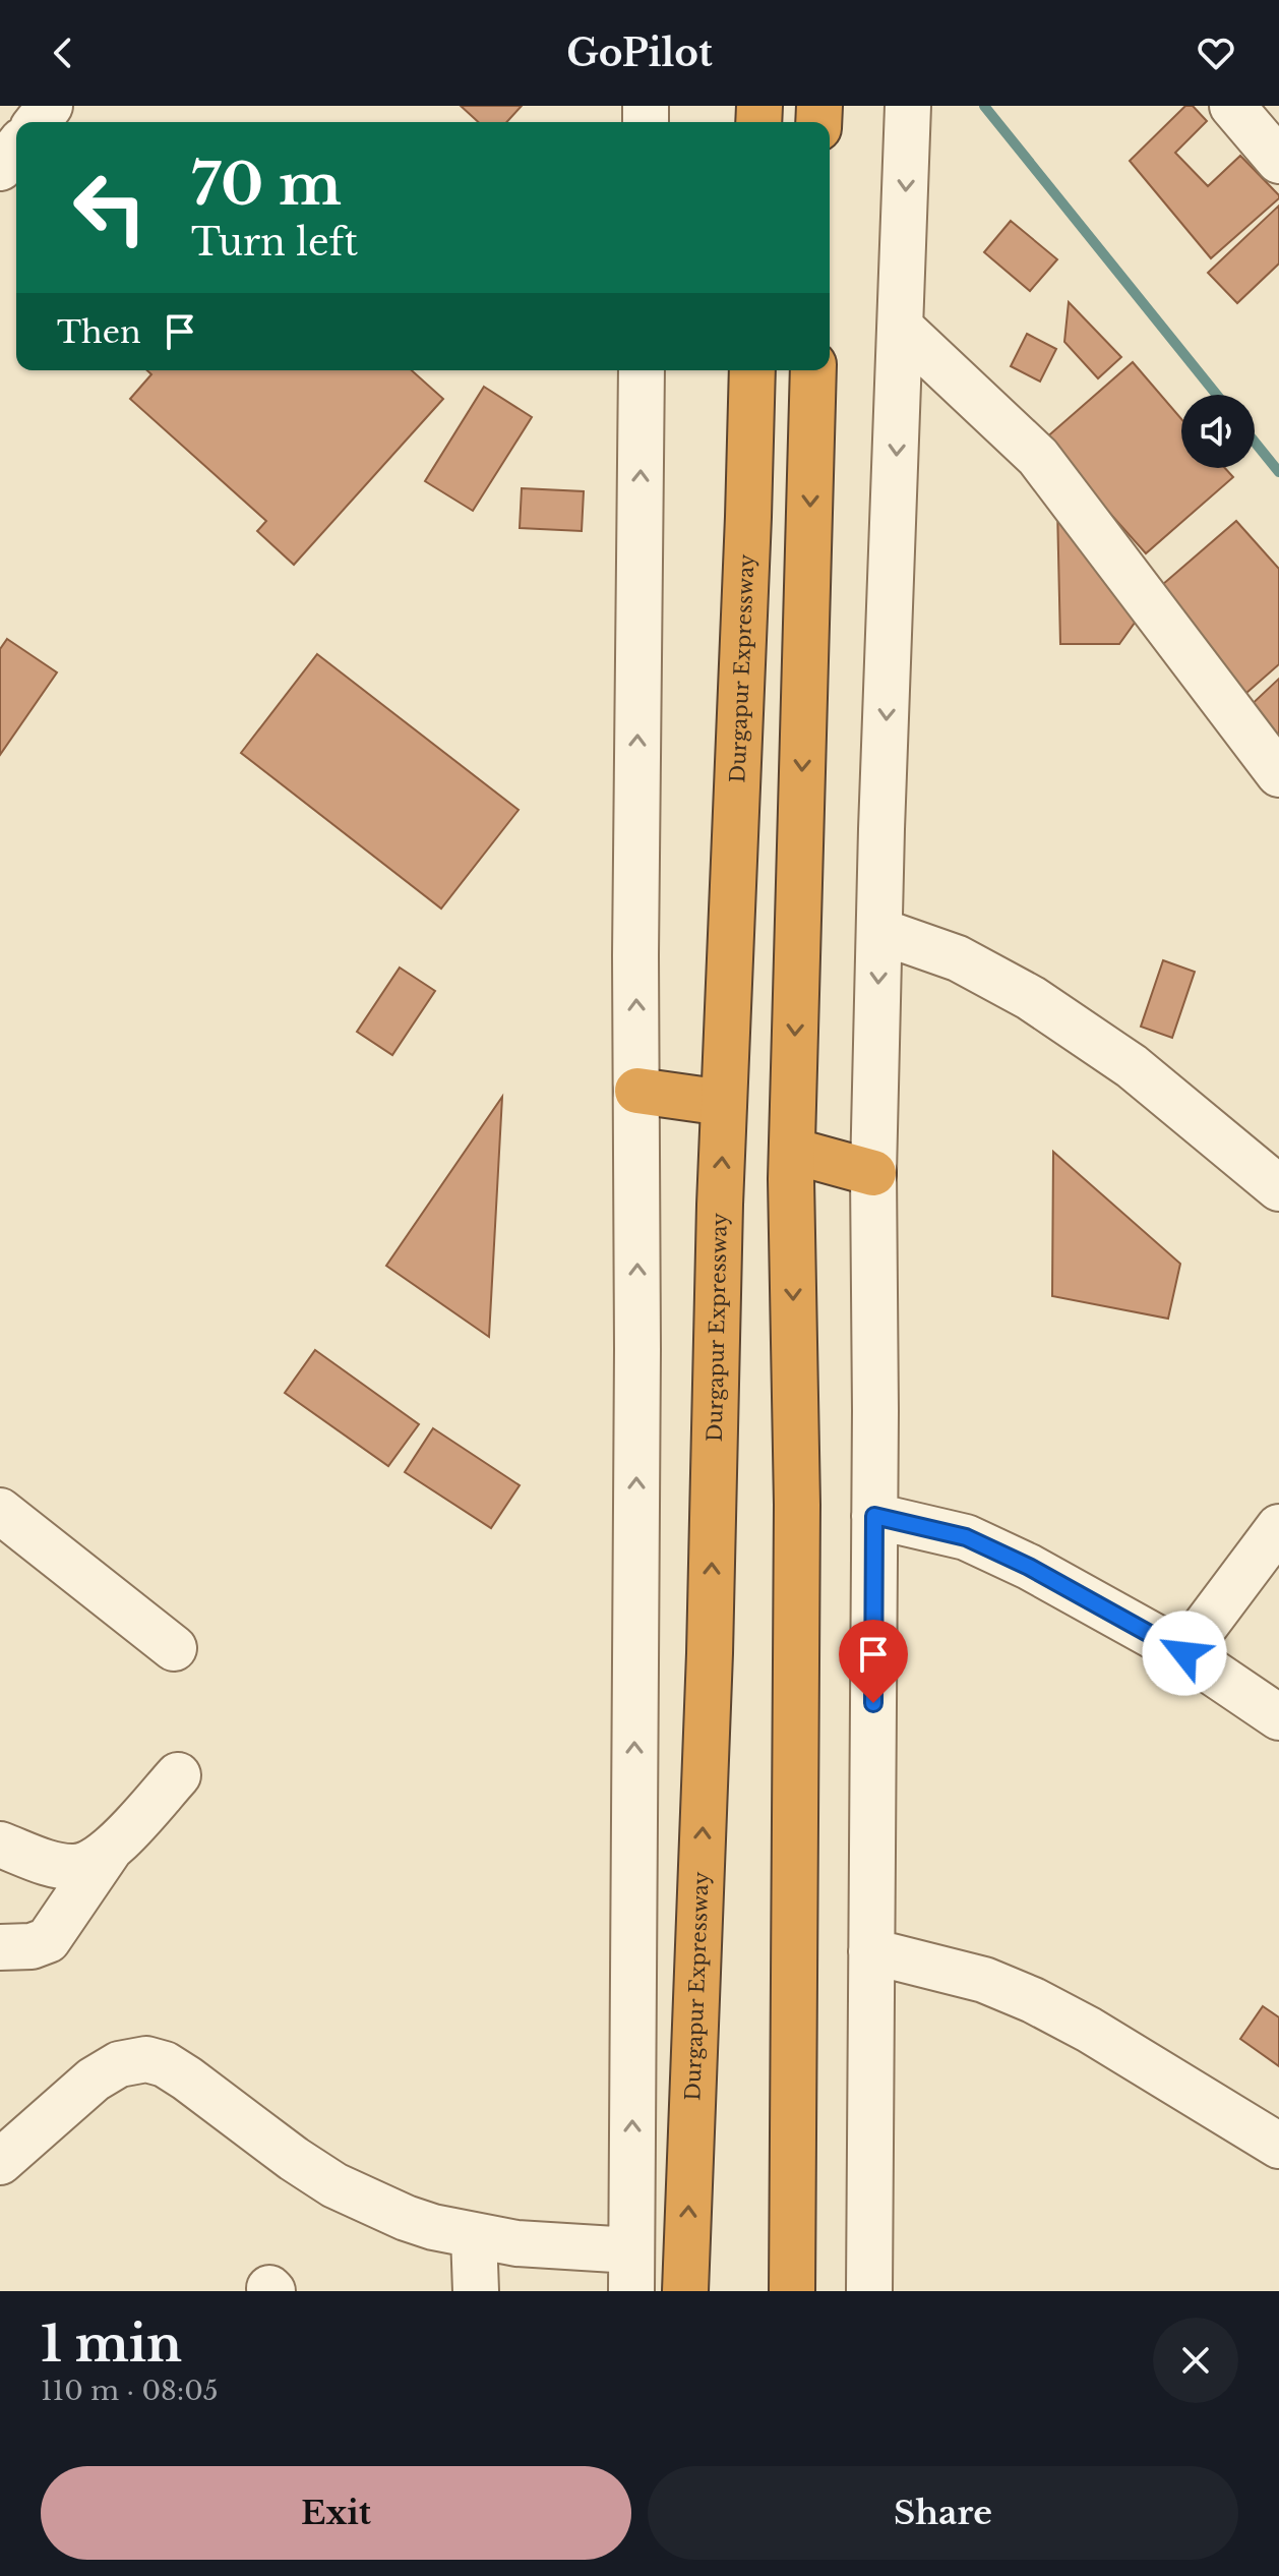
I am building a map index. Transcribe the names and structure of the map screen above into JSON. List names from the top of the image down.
{
  "streets": {
    "highway": ["Durgapur Expressway"]
  },
  "page": {
    "header": "GoPilot",
    "turn": ["70 m", "Turn left"],
    "then": "Then",
    "heading": ["1 min", "110 m · 08:05"],
    "buttons": ["Exit", "Share"]
  }
}
